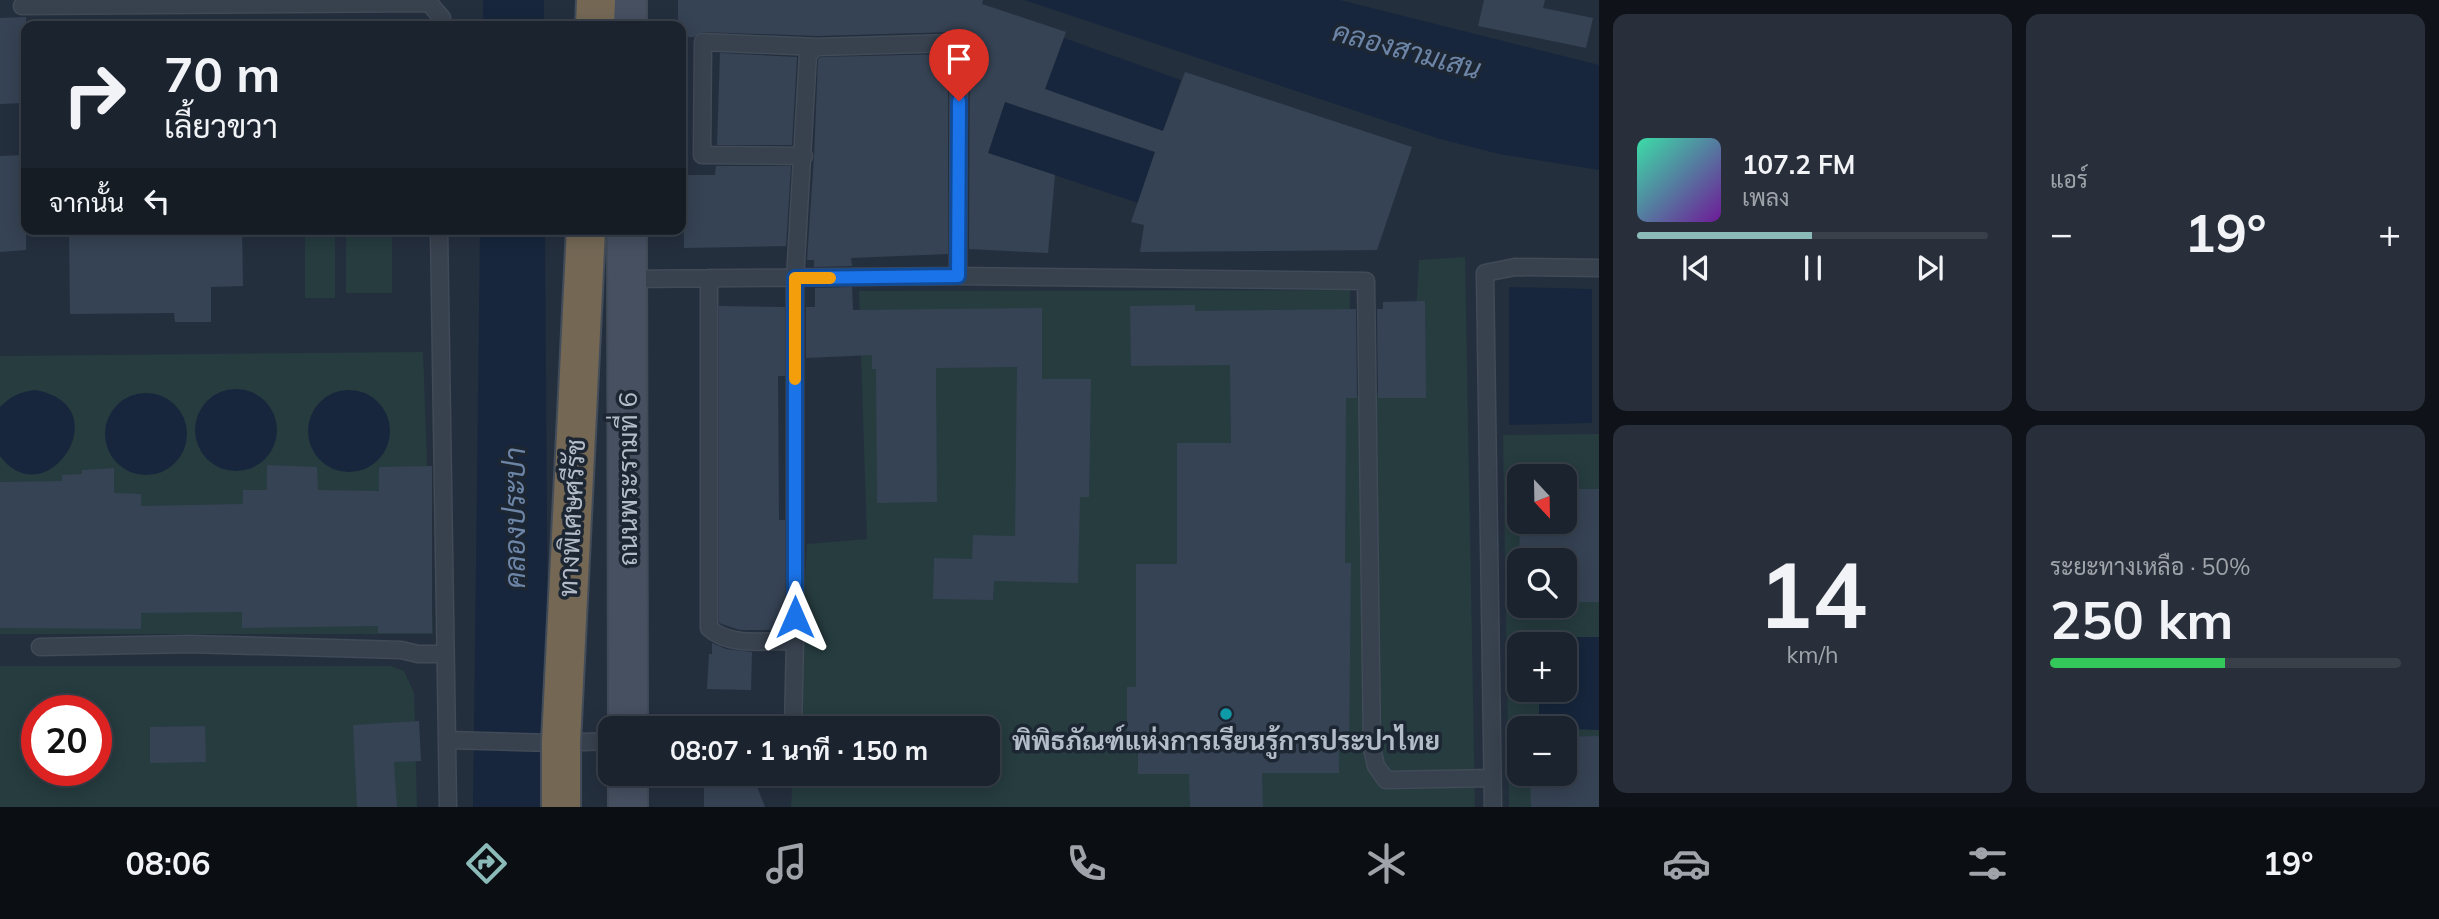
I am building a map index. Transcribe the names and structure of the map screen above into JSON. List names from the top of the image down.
{
  "streets": {
    "highway": ["ทางพิเศษศรีรัช"],
    "main road": ["ถนนพระรามที่ 6"]
  },
  "water": ["คลองสามเสน", "คลองประปา"],
  "places": ["พิพิธภัณฑ์แห่งการเรียนรู้การประปาไทย"],
  "north": "bottom",
  "page": {
    "tile": [
      "แอร์",
      ["14", "km/h"],
      ["ระยะทางเหลือ · 50%", "250 km"]
    ],
    "turn": ["70 m", "เลี้ยวขวา"],
    "song": ["107.2 FM", "เพลง"],
    "then": "จากนั้น",
    "heat": ["−", "19°", "+"],
    "map_buttons": ["+", "−"],
    "limit": "20",
    "trip": "08:07 · 1 นาที · 150 m",
    "tabs": ["08:06", "19°"]
  }
}
